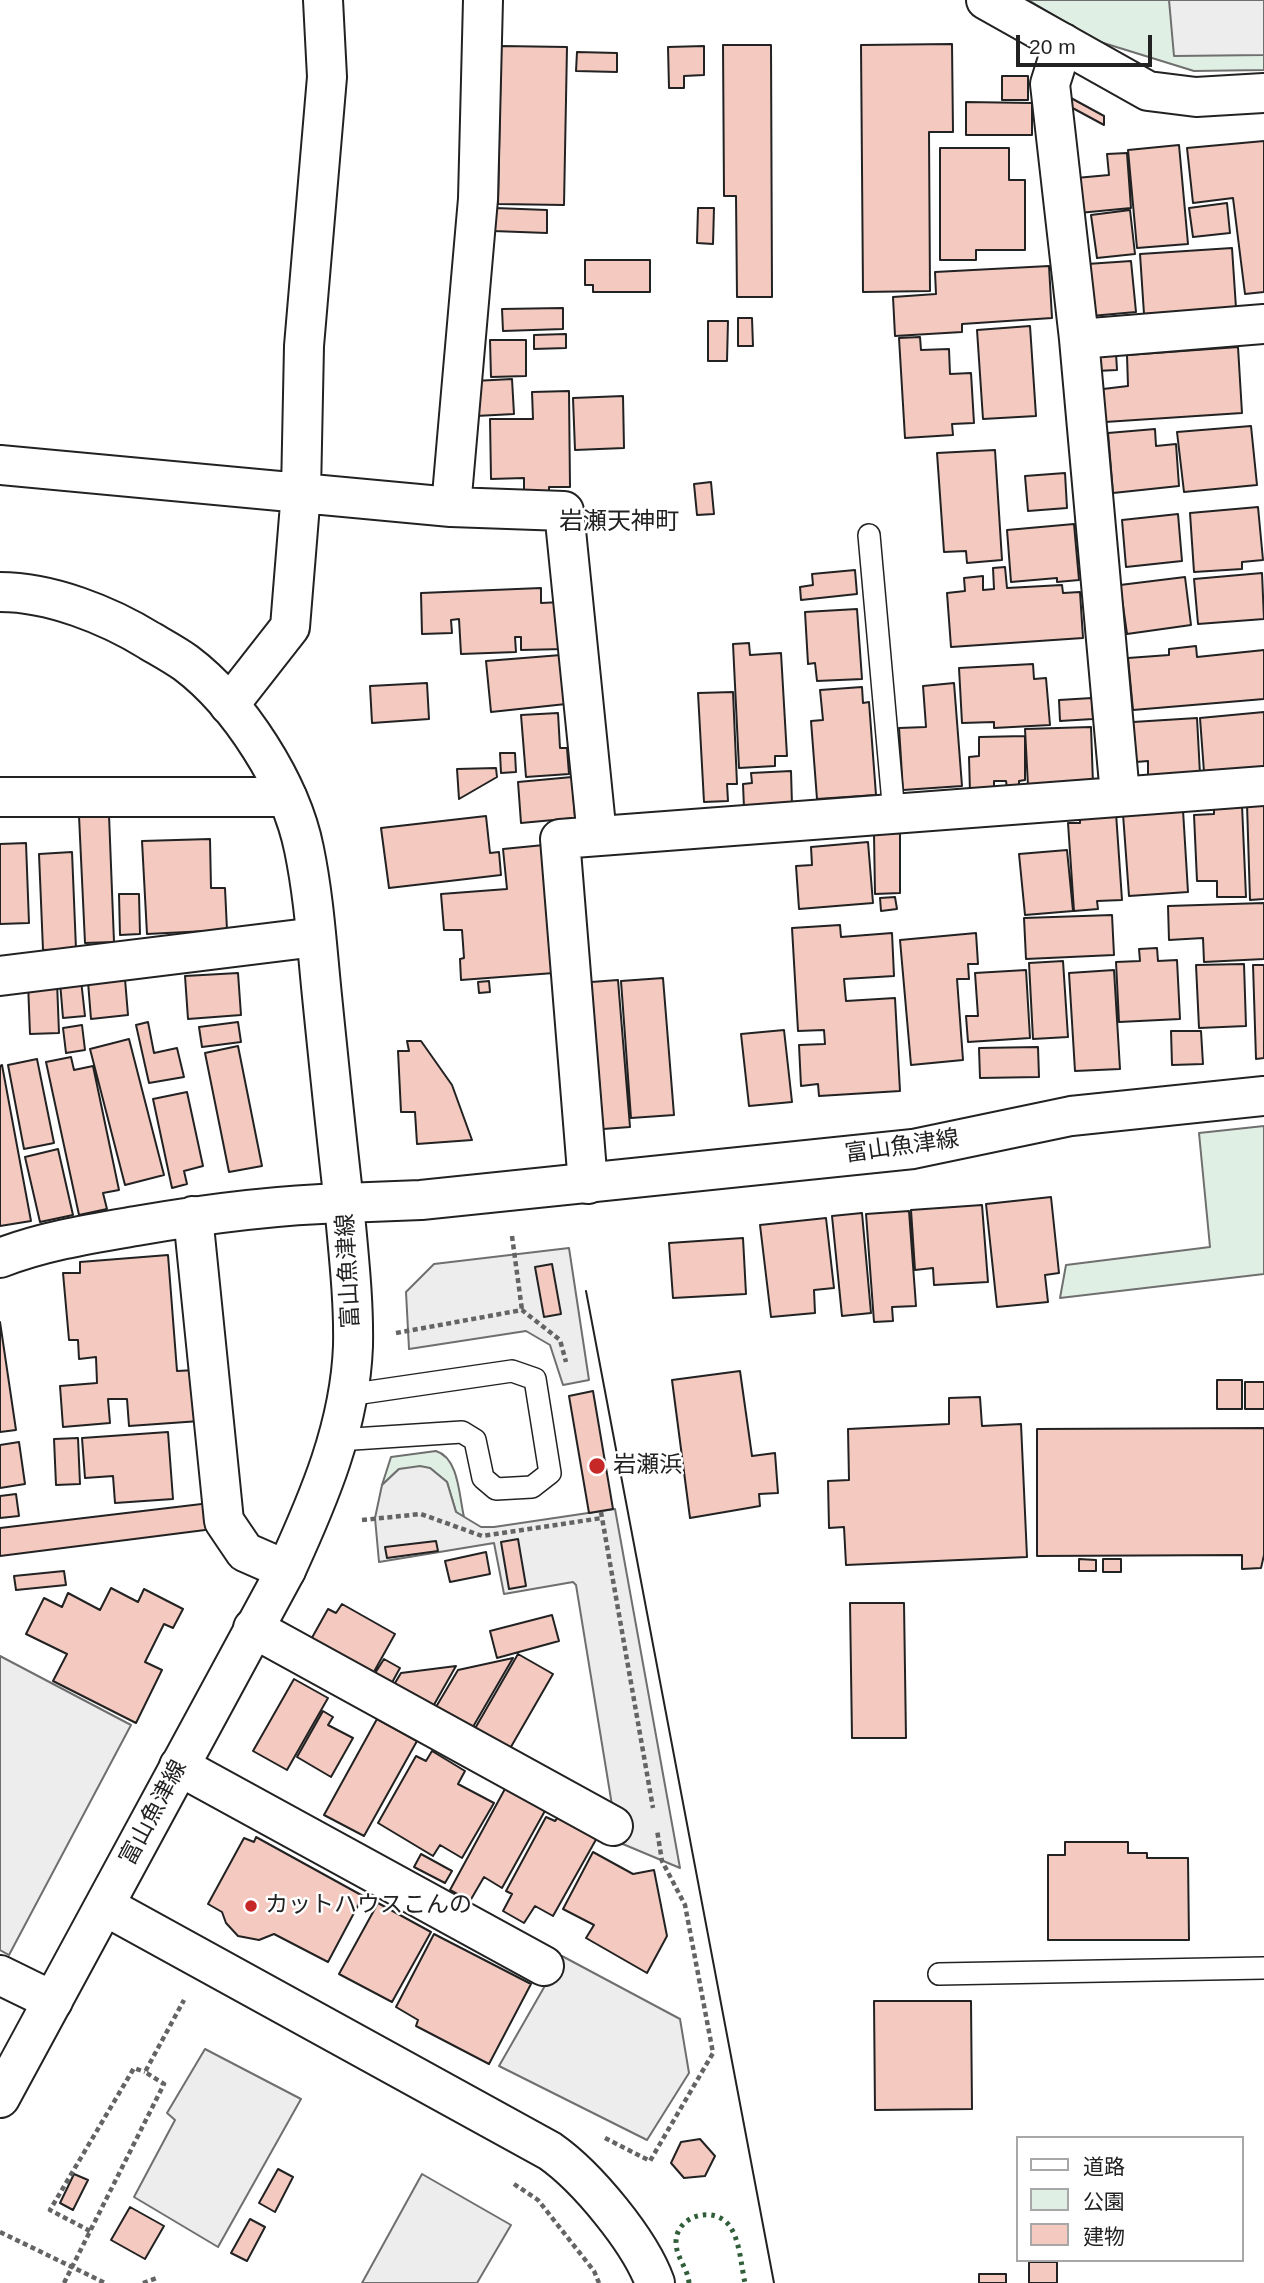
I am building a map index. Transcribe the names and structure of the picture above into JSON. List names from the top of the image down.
{
  "streets": {
    "street": ["富山魚津線"]
  },
  "districts": ["岩瀬天神町"],
  "places": ["岩瀬浜", "カットハウスこんの"],
  "legend": ["道路", "公園", "建物"],
  "scale_bar": "20 m"
}
